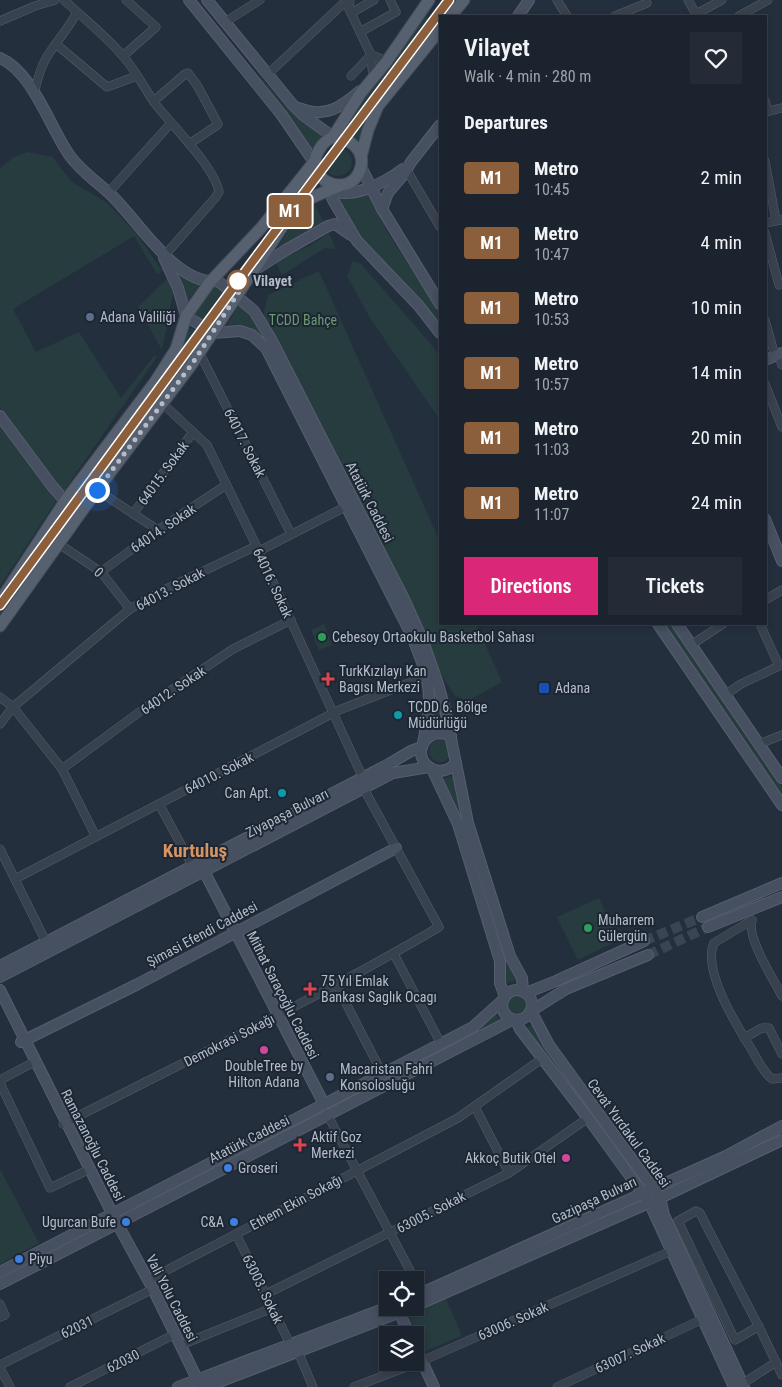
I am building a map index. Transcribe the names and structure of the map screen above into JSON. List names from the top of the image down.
{
  "streets": {
    "main road": [
      "Atatürk Caddesi",
      "Ziyapaşa Bulvarı",
      "Şimasi Efendi Caddesi",
      "Mithat Saraçoğlu Caddesi",
      "Cevat Yurdakul Caddesi",
      "Ramazanoğlu Caddesi",
      "Gazipaşa Bulvarı",
      "Vali Yolu Caddesi"
    ],
    "street": [
      "64017. Sokak",
      "64015. Sokak",
      "64014. Sokak",
      "0",
      "64016. Sokak",
      "64013. Sokak",
      "64012. Sokak",
      "64010. Sokak",
      "Demokrasi Sokağı",
      "Ethem Ekin Sokağı",
      "63005. Sokak",
      "63003. Sokak",
      "63006. Sokak",
      "62031",
      "63007. Sokak",
      "62030"
    ]
  },
  "crossings": [
    ["64017. Sokak", "64013. Sokak"],
    ["64015. Sokak", "64016. Sokak"],
    ["Atatürk Caddesi", "64013. Sokak"],
    ["Atatürk Caddesi", "64010. Sokak"],
    ["Atatürk Caddesi", "Ziyapaşa Bulvarı"],
    ["Atatürk Caddesi", "Mithat Saraçoğlu Caddesi"],
    ["Atatürk Caddesi", "Cevat Yurdakul Caddesi"],
    ["Atatürk Caddesi", "Ramazanoğlu Caddesi"],
    ["Atatürk Caddesi", "Vali Yolu Caddesi"],
    ["64014. Sokak", "0"],
    ["64014. Sokak", "64016. Sokak"],
    ["0", "64013. Sokak"],
    ["64016. Sokak", "64013. Sokak"],
    ["64016. Sokak", "64012. Sokak"],
    ["64016. Sokak", "64010. Sokak"],
    ["64016. Sokak", "Ziyapaşa Bulvarı"],
    ["Ziyapaşa Bulvarı", "Mithat Saraçoğlu Caddesi"],
    ["Ziyapaşa Bulvarı", "Demokrasi Sokağı"],
    ["Şimasi Efendi Caddesi", "Mithat Saraçoğlu Caddesi"],
    ["Şimasi Efendi Caddesi", "Demokrasi Sokağı"],
    ["Şimasi Efendi Caddesi", "Ramazanoğlu Caddesi"],
    ["Mithat Saraçoğlu Caddesi", "Demokrasi Sokağı"],
    ["Demokrasi Sokağı", "Ramazanoğlu Caddesi"],
    ["Cevat Yurdakul Caddesi", "Gazipaşa Bulvarı"],
    ["Cevat Yurdakul Caddesi", "Ethem Ekin Sokağı"],
    ["Cevat Yurdakul Caddesi", "63005. Sokak"],
    ["Cevat Yurdakul Caddesi", "63006. Sokak"],
    ["Cevat Yurdakul Caddesi", "63007. Sokak"],
    ["Ramazanoğlu Caddesi", "Vali Yolu Caddesi"],
    ["Ethem Ekin Sokağı", "63003. Sokak"],
    ["Ethem Ekin Sokağı", "Vali Yolu Caddesi"],
    ["Ethem Ekin Sokağı", "62031"],
    ["63005. Sokak", "63003. Sokak"],
    ["Vali Yolu Caddesi", "62031"],
    ["Vali Yolu Caddesi", "62030"]
  ],
  "districts": ["Kurtuluş"],
  "parks": ["TCDD Bahçe"],
  "places": {
    "other": [
      "Vilayet",
      "Adana Valiliği",
      "Cebesoy Ortaokulu Basketbol Sahası",
      "TCDD 6. Bölge Müdürlüğü",
      "Can Apt.",
      "Muharrem Gülergün",
      "DoubleTree by Hilton Adana",
      "Macaristan Fahri Konsolosluğu",
      "Akkoç Butik Otel",
      "Groseri",
      "Ugurcan Bufe",
      "C&A",
      "Piyu"
    ],
    "health": ["TurkKızılayı Kan Bagısı Merkezi", "75 Yıl Emlak Bankası Saglık Ocagı", "Aktif Goz Merkezi"],
    "transit": ["Adana"]
  },
  "lines": ["metro line M1"],
  "page": {
    "on_map": "M1",
    "heading": [
      ["Vilayet", "Walk · 4 min · 280 m"],
      "Departures"
    ],
    "list": [
      {
        "mark": "M1",
        "name": "Metro",
        "note": "10:45",
        "value": "2 min"
      },
      {
        "mark": "M1",
        "name": "Metro",
        "note": "10:47",
        "value": "4 min"
      },
      {
        "mark": "M1",
        "name": "Metro",
        "note": "10:53",
        "value": "10 min"
      },
      {
        "mark": "M1",
        "name": "Metro",
        "note": "10:57",
        "value": "14 min"
      },
      {
        "mark": "M1",
        "name": "Metro",
        "note": "11:03",
        "value": "20 min"
      },
      {
        "mark": "M1",
        "name": "Metro",
        "note": "11:07",
        "value": "24 min"
      }
    ],
    "buttons": ["Directions", "Tickets"]
  }
}
